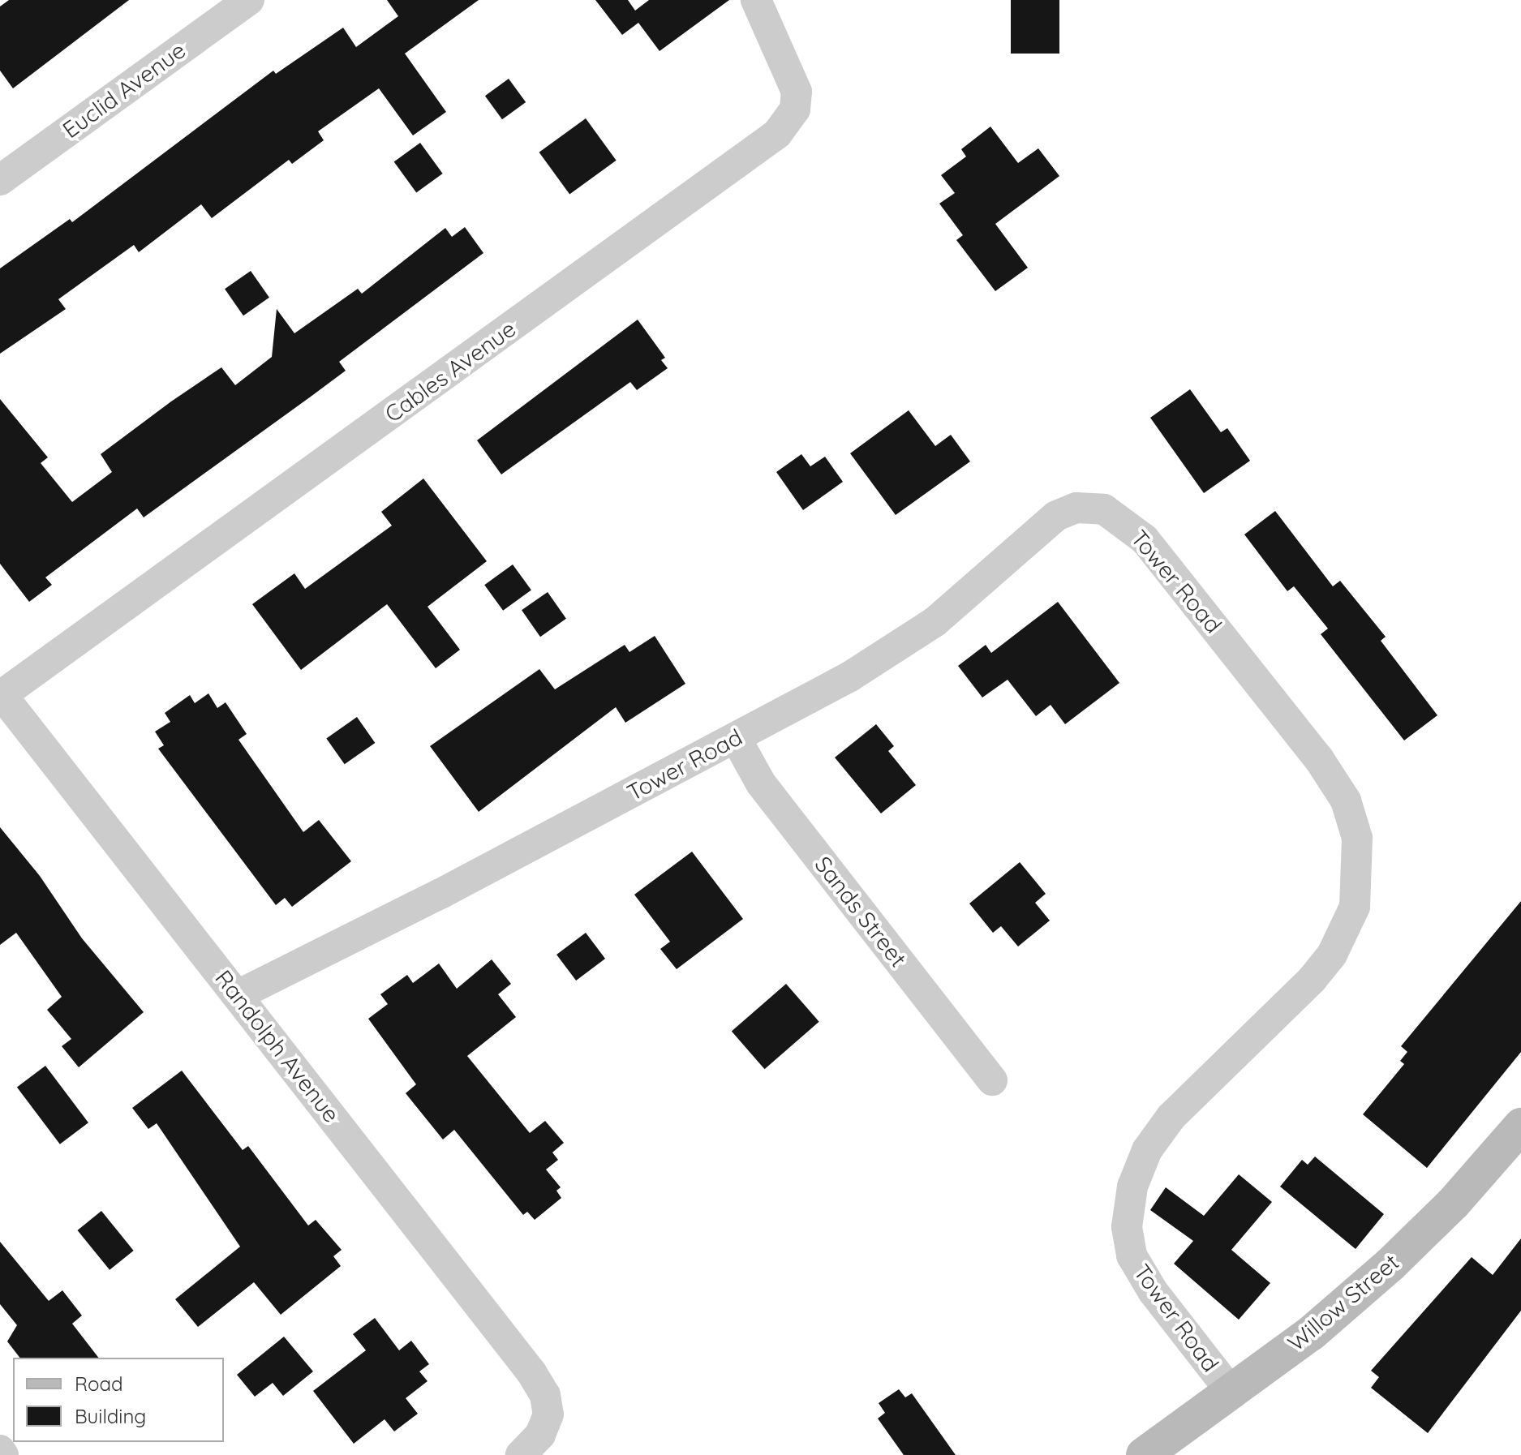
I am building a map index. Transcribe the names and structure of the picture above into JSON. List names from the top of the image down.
{
  "streets": {
    "street": [
      "Euclid Avenue",
      "Cables Avenue",
      "Tower Road",
      "Sands Street",
      "Randolph Avenue",
      "Willow Street"
    ]
  },
  "crossings": [
    ["Cables Avenue", "Randolph Avenue"],
    ["Tower Road", "Sands Street"],
    ["Tower Road", "Randolph Avenue"],
    ["Tower Road", "Willow Street"]
  ],
  "legend": ["Road", "Building"]
}
